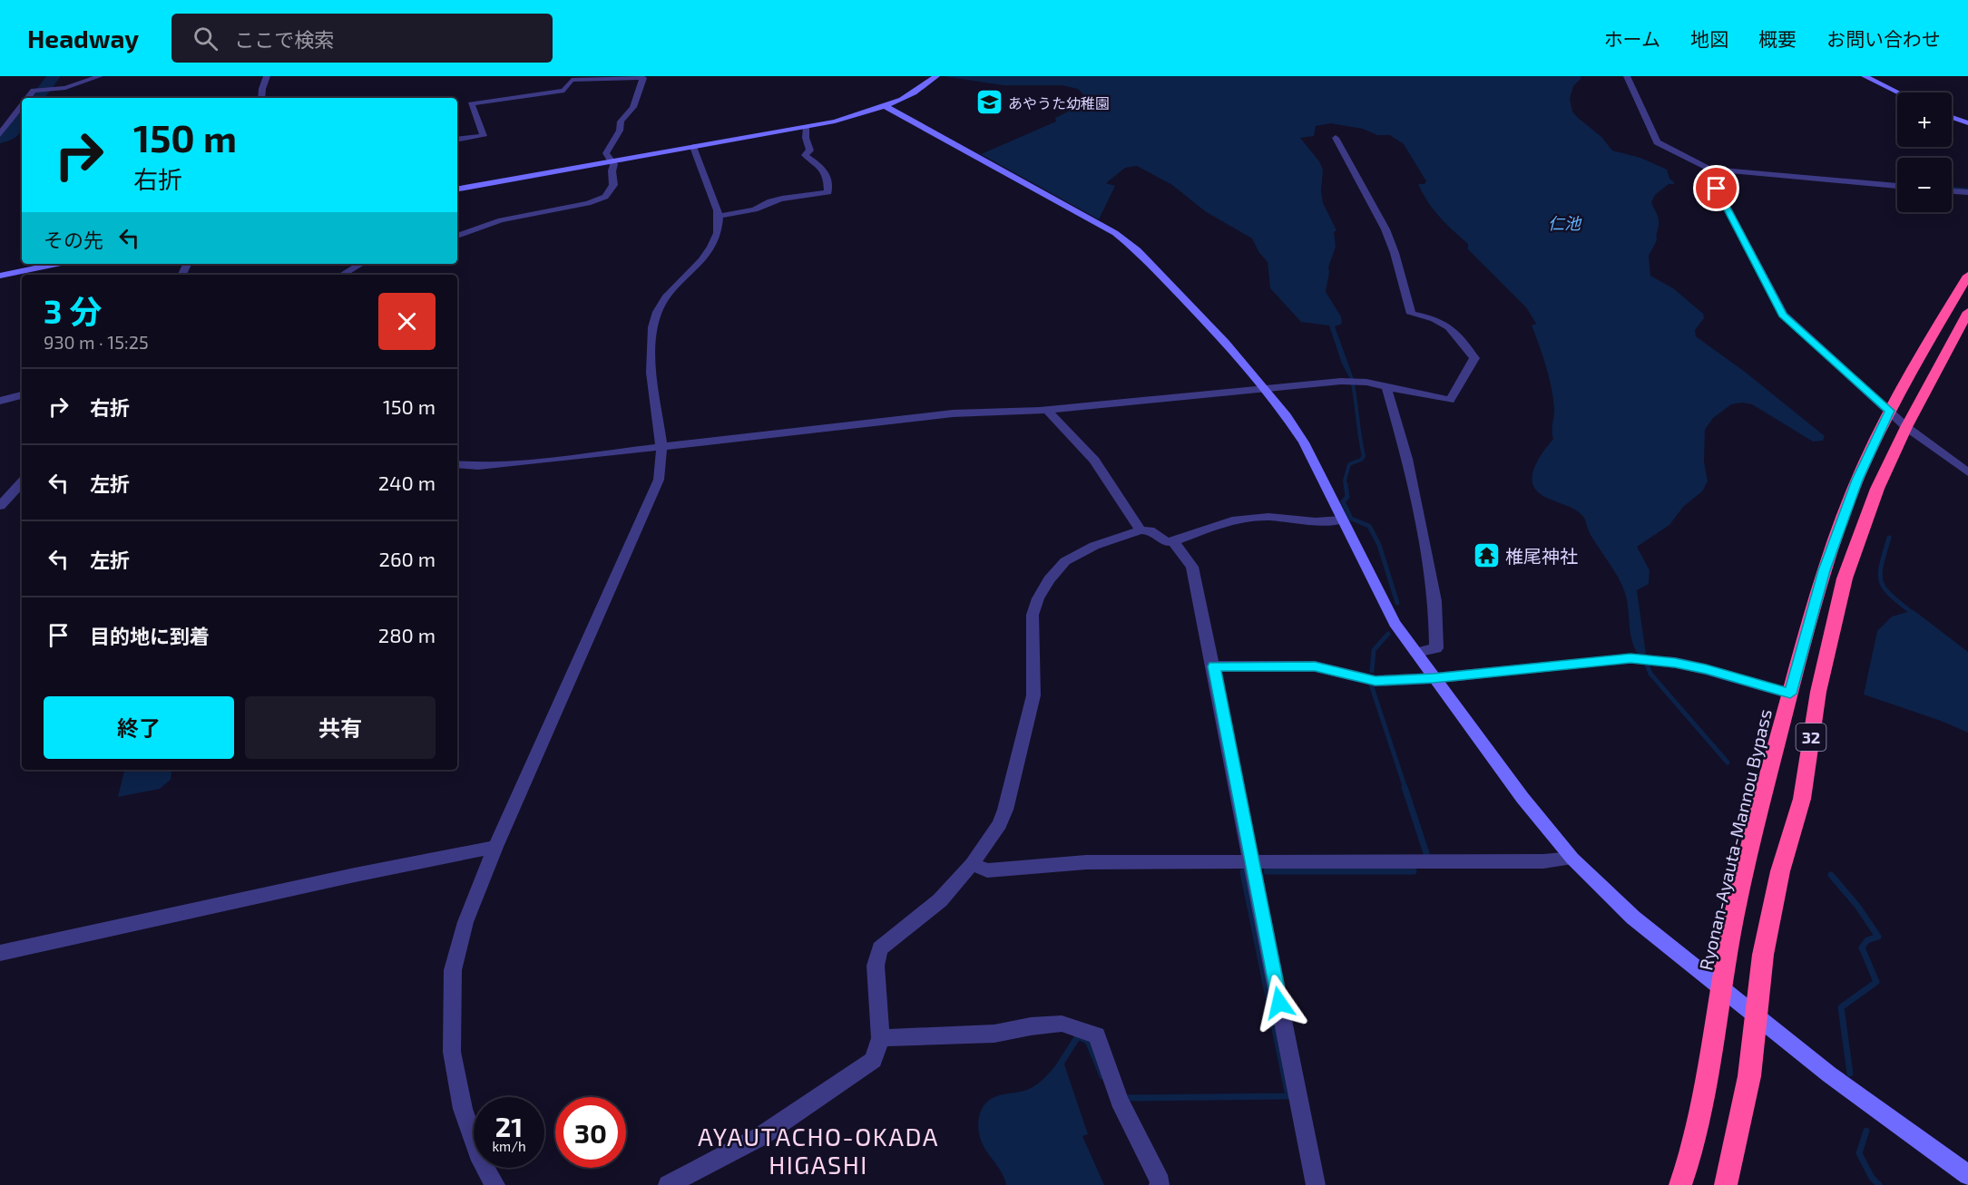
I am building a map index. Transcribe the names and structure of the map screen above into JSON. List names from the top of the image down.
{
  "streets": {
    "highway": ["32", "Ryonan-Ayauta-Mannou Bypass"]
  },
  "districts": ["AYAUTACHO-OKADA HIGASHI"],
  "water": ["仁池"],
  "places": {
    "school or university": ["あやうた幼稚園"],
    "temple": ["椎尾神社"]
  },
  "page": {
    "header": "Headway",
    "search": "ここで検索",
    "nav": [
      "ホーム",
      "地図",
      "概要",
      "お問い合わせ"
    ],
    "map_buttons": ["+", "−"],
    "turn": ["150 m", "右折"],
    "then": "その先",
    "heading": ["3 分", "930 m · 15:25"],
    "list": [
      {
        "name": "右折",
        "value": "150 m"
      },
      {
        "name": "左折",
        "value": "240 m"
      },
      {
        "name": "左折",
        "value": "260 m"
      },
      {
        "name": "目的地に到着",
        "value": "280 m"
      }
    ],
    "buttons": ["終了", "共有"],
    "speed": "21 km/h",
    "limit": "30"
  }
}
